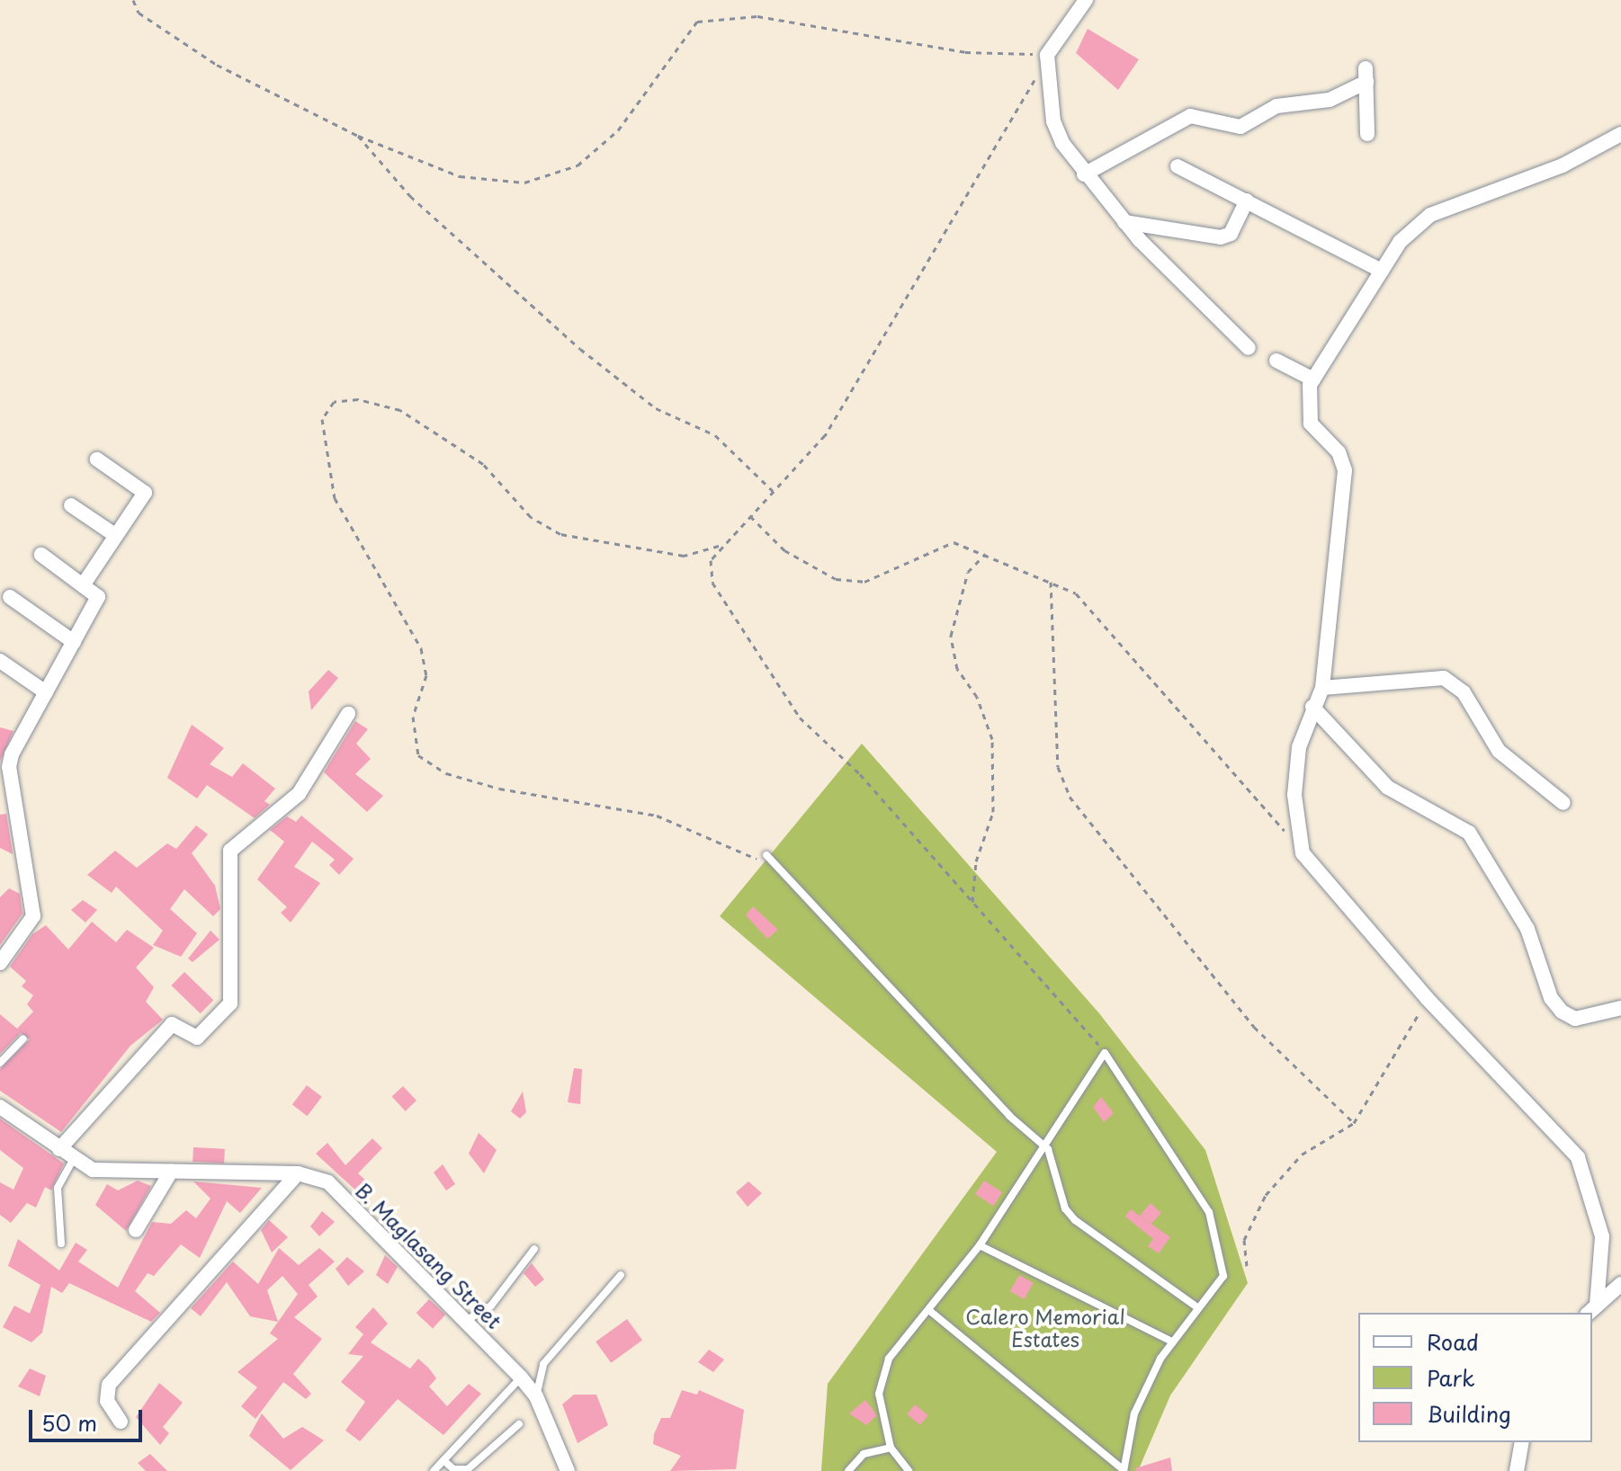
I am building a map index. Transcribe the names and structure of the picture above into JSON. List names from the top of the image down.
{
  "streets": {
    "street": ["B. Maglasang Street"]
  },
  "parks": ["Calero Memorial Estates"],
  "legend": ["Road", "Park", "Building"],
  "scale_bar": "50 m"
}
